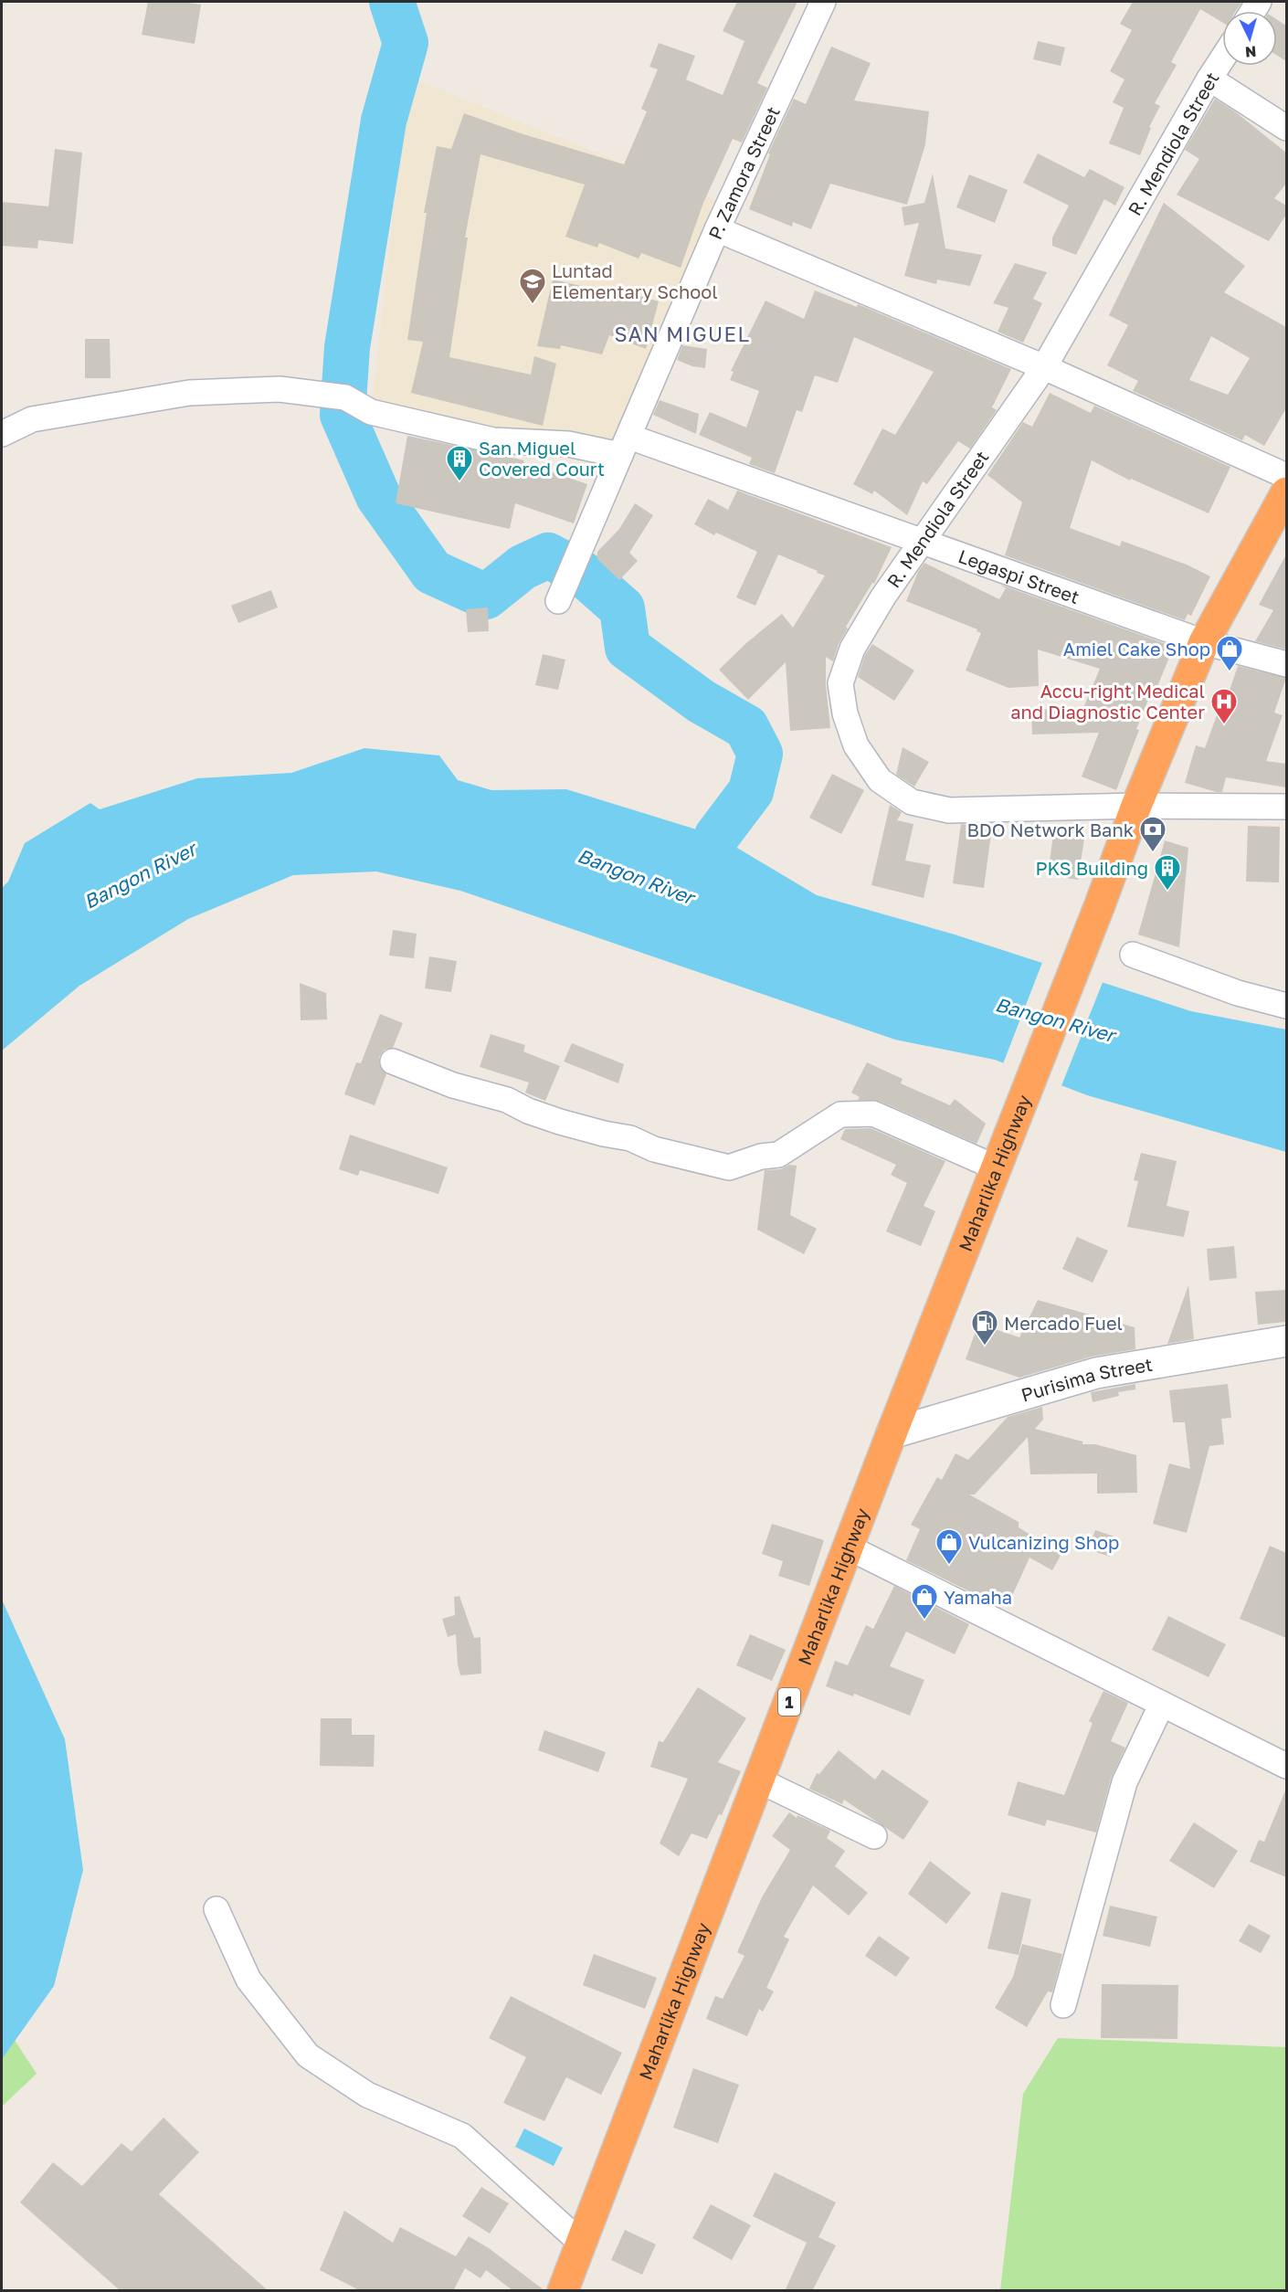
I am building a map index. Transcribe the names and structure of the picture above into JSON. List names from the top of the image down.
{
  "streets": {
    "highway": ["Maharlika Highway", "1"],
    "street": [
      "R. Mendiola Street",
      "P. Zamora Street",
      "Legaspi Street",
      "Purisima Street"
    ]
  },
  "crossings": [
    ["R. Mendiola Street", "Legaspi Street"],
    ["R. Mendiola Street", "Maharlika Highway"],
    ["R. Mendiola Street", "1"],
    ["P. Zamora Street", "Legaspi Street"],
    ["Legaspi Street", "1"],
    ["Maharlika Highway", "Purisima Street"],
    ["Maharlika Highway", "1"]
  ],
  "districts": ["SAN MIGUEL"],
  "water": ["Bangon River"],
  "places": {
    "school or university": ["Luntad Elementary School"],
    "building": ["San Miguel Covered Court", "PKS Building"],
    "shop": ["Amiel Cake Shop", "Vulcanizing Shop", "Yamaha"],
    "hospital": ["Accu-right Medical and Diagnostic Center"],
    "bank": ["BDO Network Bank"],
    "fuel station": ["Mercado Fuel"]
  },
  "north": "bottom"
}
